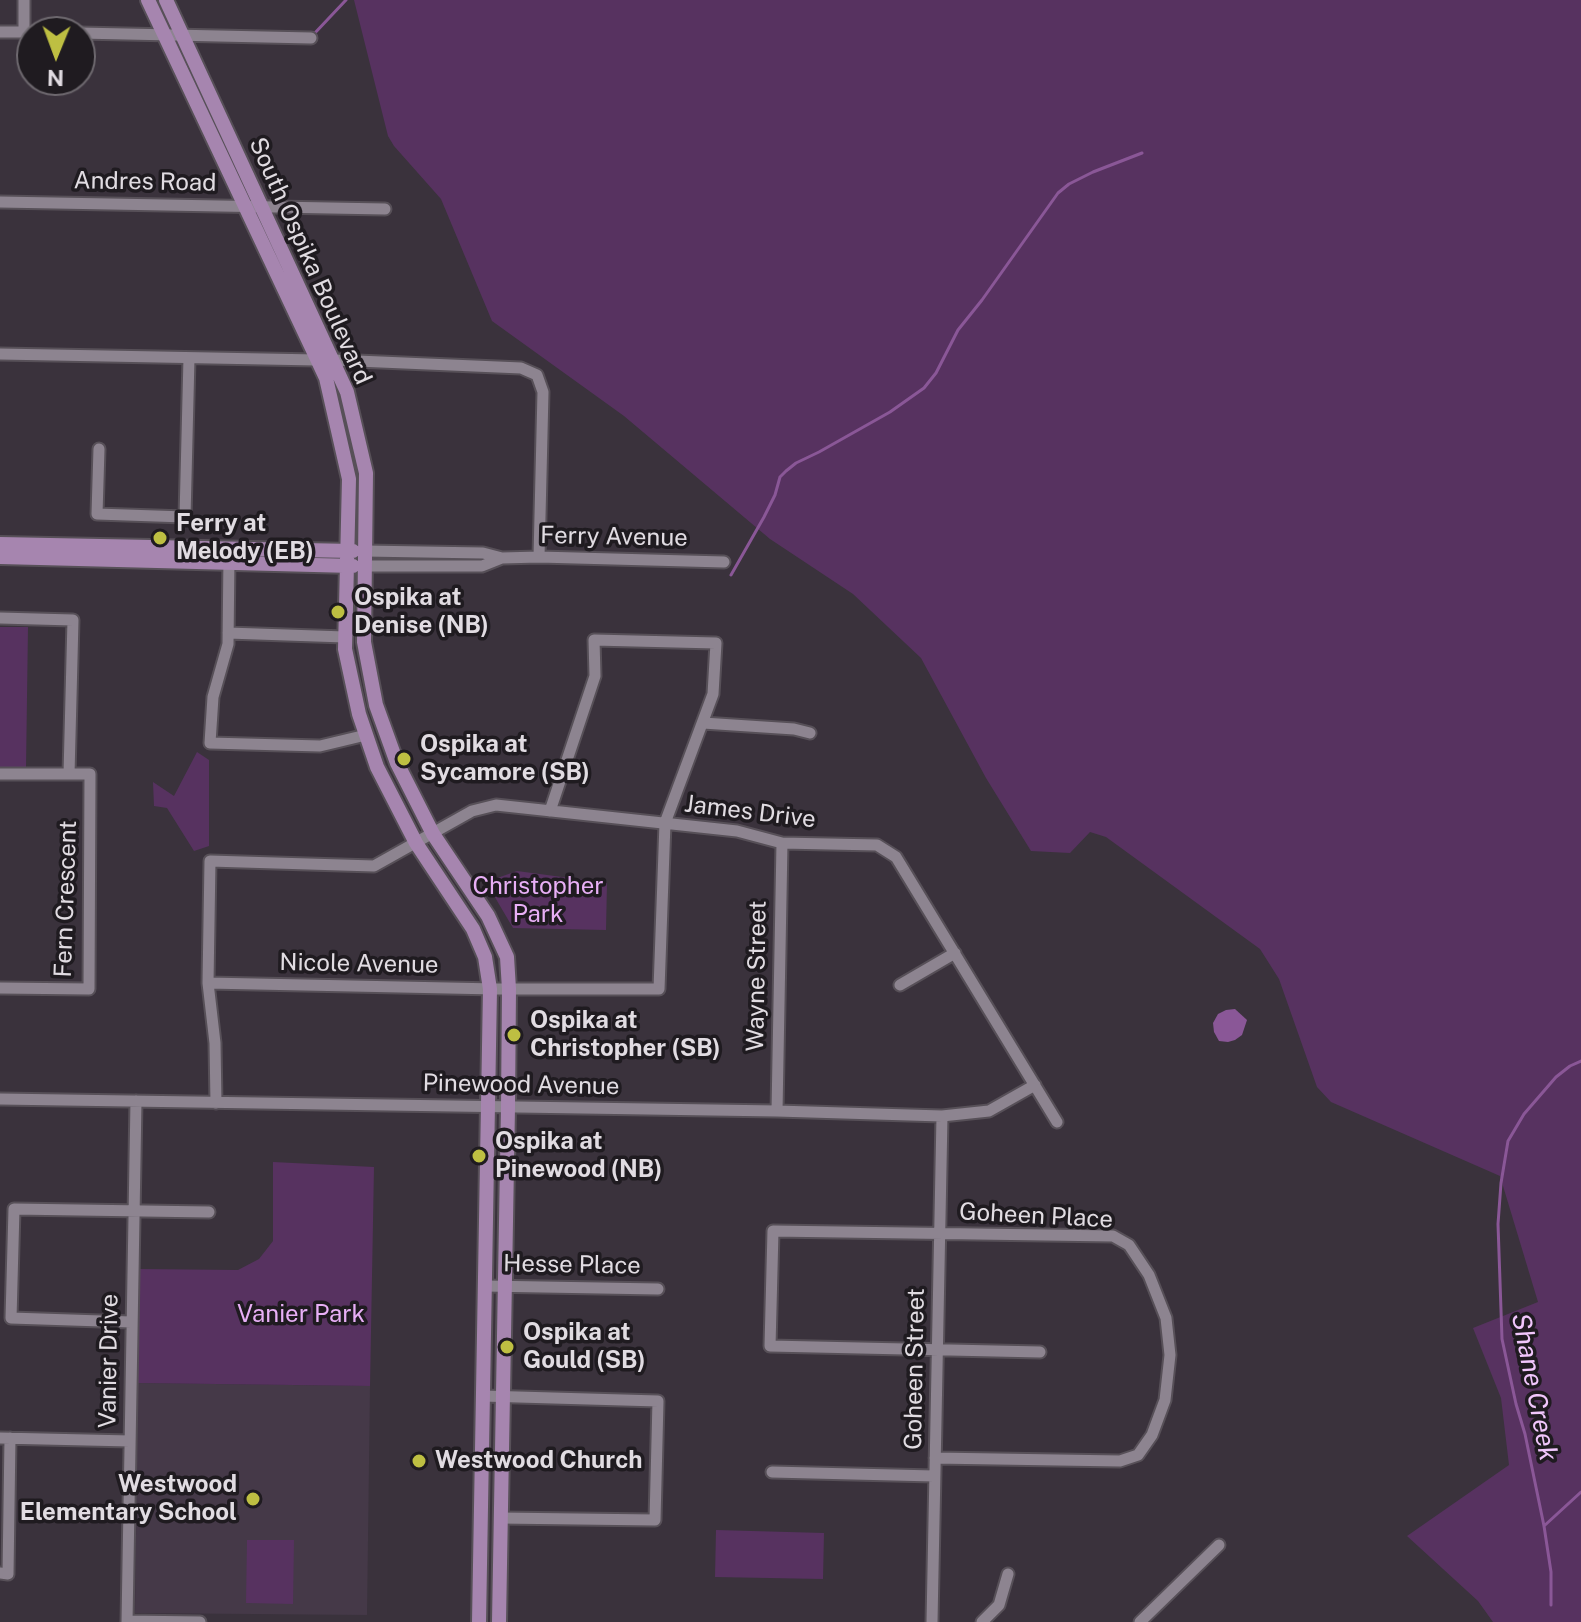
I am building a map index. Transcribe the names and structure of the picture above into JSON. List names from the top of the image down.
{
  "streets": {
    "main road": ["South Ospika Boulevard", "Ferry Avenue"],
    "street": [
      "Andres Road",
      "James Drive",
      "Fern Crescent",
      "Nicole Avenue",
      "Wayne Street",
      "Pinewood Avenue",
      "Goheen Place",
      "Hesse Place",
      "Vanier Drive",
      "Goheen Street"
    ]
  },
  "crossings": [
    ["Andres Road", "South Ospika Boulevard"],
    ["South Ospika Boulevard", "Ferry Avenue"],
    ["South Ospika Boulevard", "James Drive"],
    ["South Ospika Boulevard", "Nicole Avenue"],
    ["South Ospika Boulevard", "Pinewood Avenue"],
    ["South Ospika Boulevard", "Hesse Place"],
    ["James Drive", "Nicole Avenue"],
    ["James Drive", "Wayne Street"],
    ["James Drive", "Pinewood Avenue"],
    ["Wayne Street", "Pinewood Avenue"],
    ["Pinewood Avenue", "Vanier Drive"],
    ["Pinewood Avenue", "Goheen Street"],
    ["Goheen Place", "Goheen Street"]
  ],
  "water": ["Shane Creek"],
  "parks": ["Christopher Park", "Vanier Park"],
  "places": [
    "Ferry at Melody (EB)",
    "Ospika at Denise (NB)",
    "Ospika at Sycamore (SB)",
    "Ospika at Christopher (SB)",
    "Ospika at Pinewood (NB)",
    "Ospika at Gould (SB)",
    "Westwood Church",
    "Westwood Elementary School"
  ],
  "north": "bottom"
}
